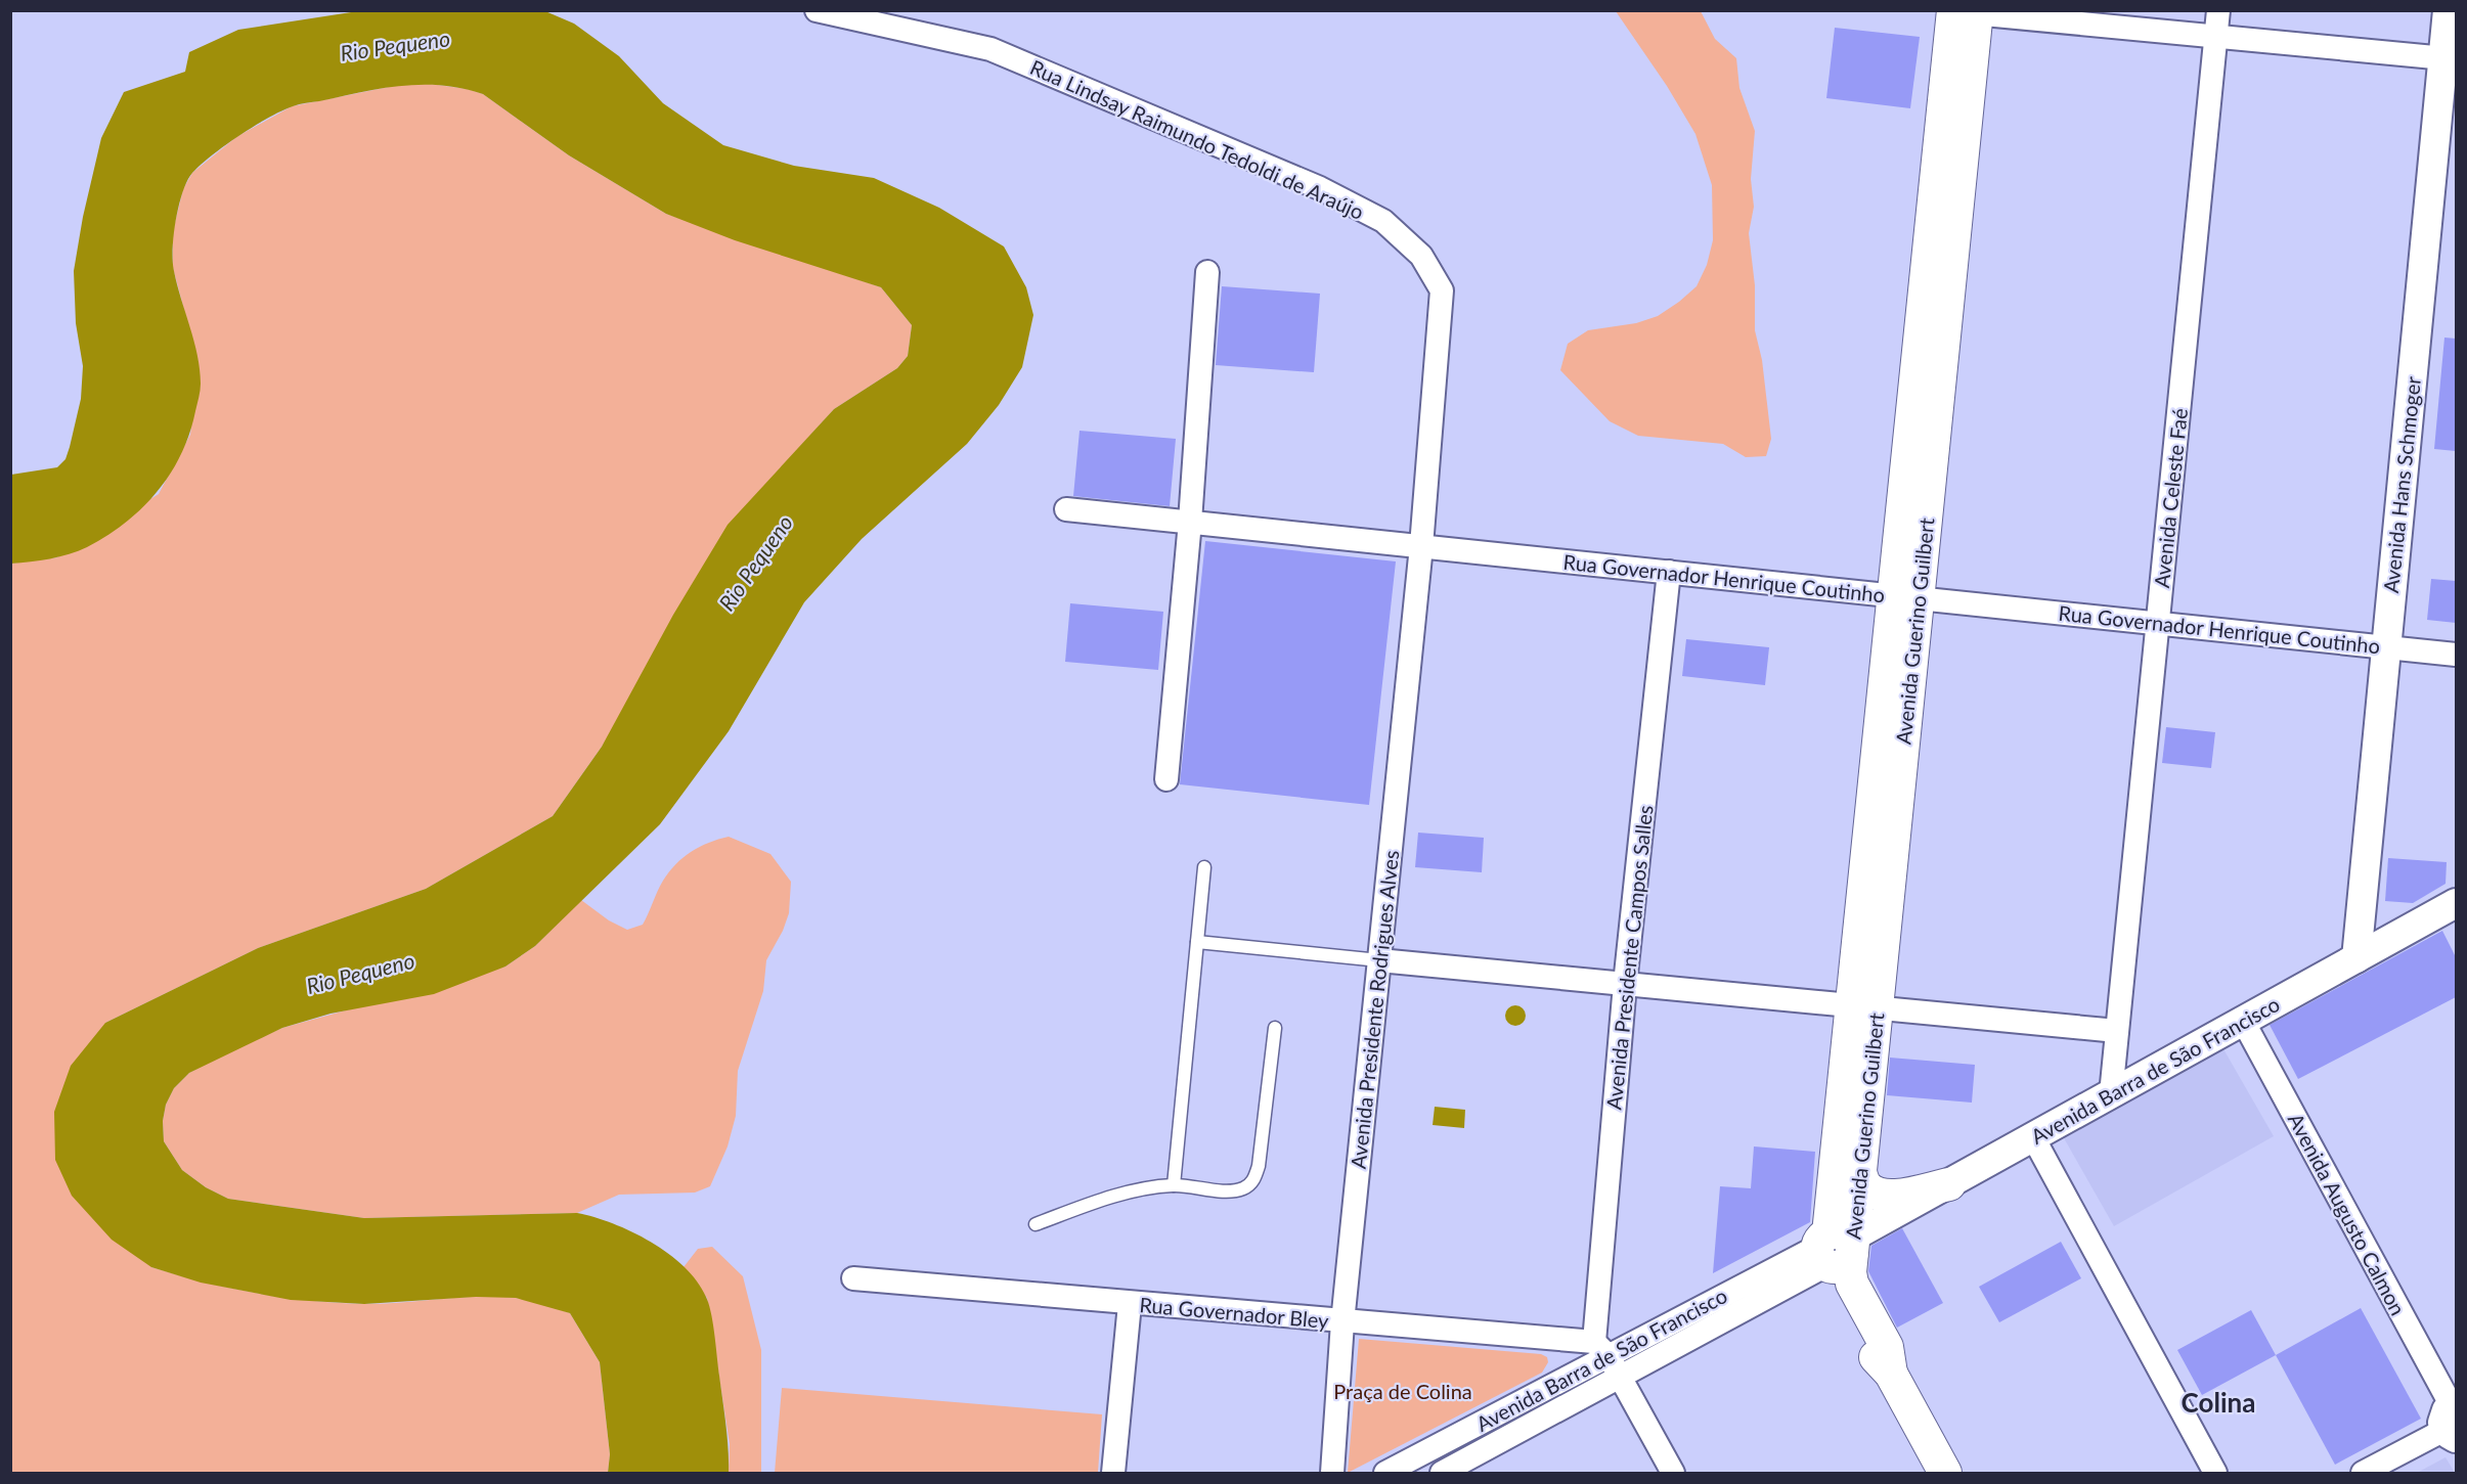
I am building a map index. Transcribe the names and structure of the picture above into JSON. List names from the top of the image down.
{
  "streets": {
    "main road": ["Avenida Guerino Guilbert"],
    "street": [
      "Rua Lindsay Raimundo Tedoldi de Araújo",
      "Avenida Hans Schmoger",
      "Avenida Celeste Faé",
      "Rua Governador Henrique Coutinho",
      "Avenida Presidente Campos Salles",
      "Avenida Presidente Rodrigues Alves",
      "Avenida Barra de São Francisco",
      "Avenida Augusto Calmon",
      "Rua Governador Bley"
    ]
  },
  "crossings": [
    ["Rua Lindsay Raimundo Tedoldi de Araújo", "Rua Governador Henrique Coutinho"],
    ["Rua Lindsay Raimundo Tedoldi de Araújo", "Avenida Presidente Rodrigues Alves"],
    ["Avenida Hans Schmoger", "Rua Governador Henrique Coutinho"],
    ["Avenida Hans Schmoger", "Avenida Barra de São Francisco"],
    ["Avenida Celeste Faé", "Rua Governador Henrique Coutinho"],
    ["Avenida Celeste Faé", "Avenida Barra de São Francisco"],
    ["Rua Governador Henrique Coutinho", "Avenida Guerino Guilbert"],
    ["Rua Governador Henrique Coutinho", "Avenida Presidente Campos Salles"],
    ["Rua Governador Henrique Coutinho", "Avenida Presidente Rodrigues Alves"],
    ["Avenida Guerino Guilbert", "Avenida Barra de São Francisco"],
    ["Avenida Presidente Campos Salles", "Avenida Barra de São Francisco"],
    ["Avenida Presidente Campos Salles", "Rua Governador Bley"],
    ["Avenida Presidente Rodrigues Alves", "Rua Governador Bley"],
    ["Avenida Barra de São Francisco", "Avenida Augusto Calmon"],
    ["Avenida Barra de São Francisco", "Rua Governador Bley"]
  ],
  "districts": ["Colina"],
  "water": ["Rio Pequeno"],
  "parks": ["Praça de Colina"]
}
